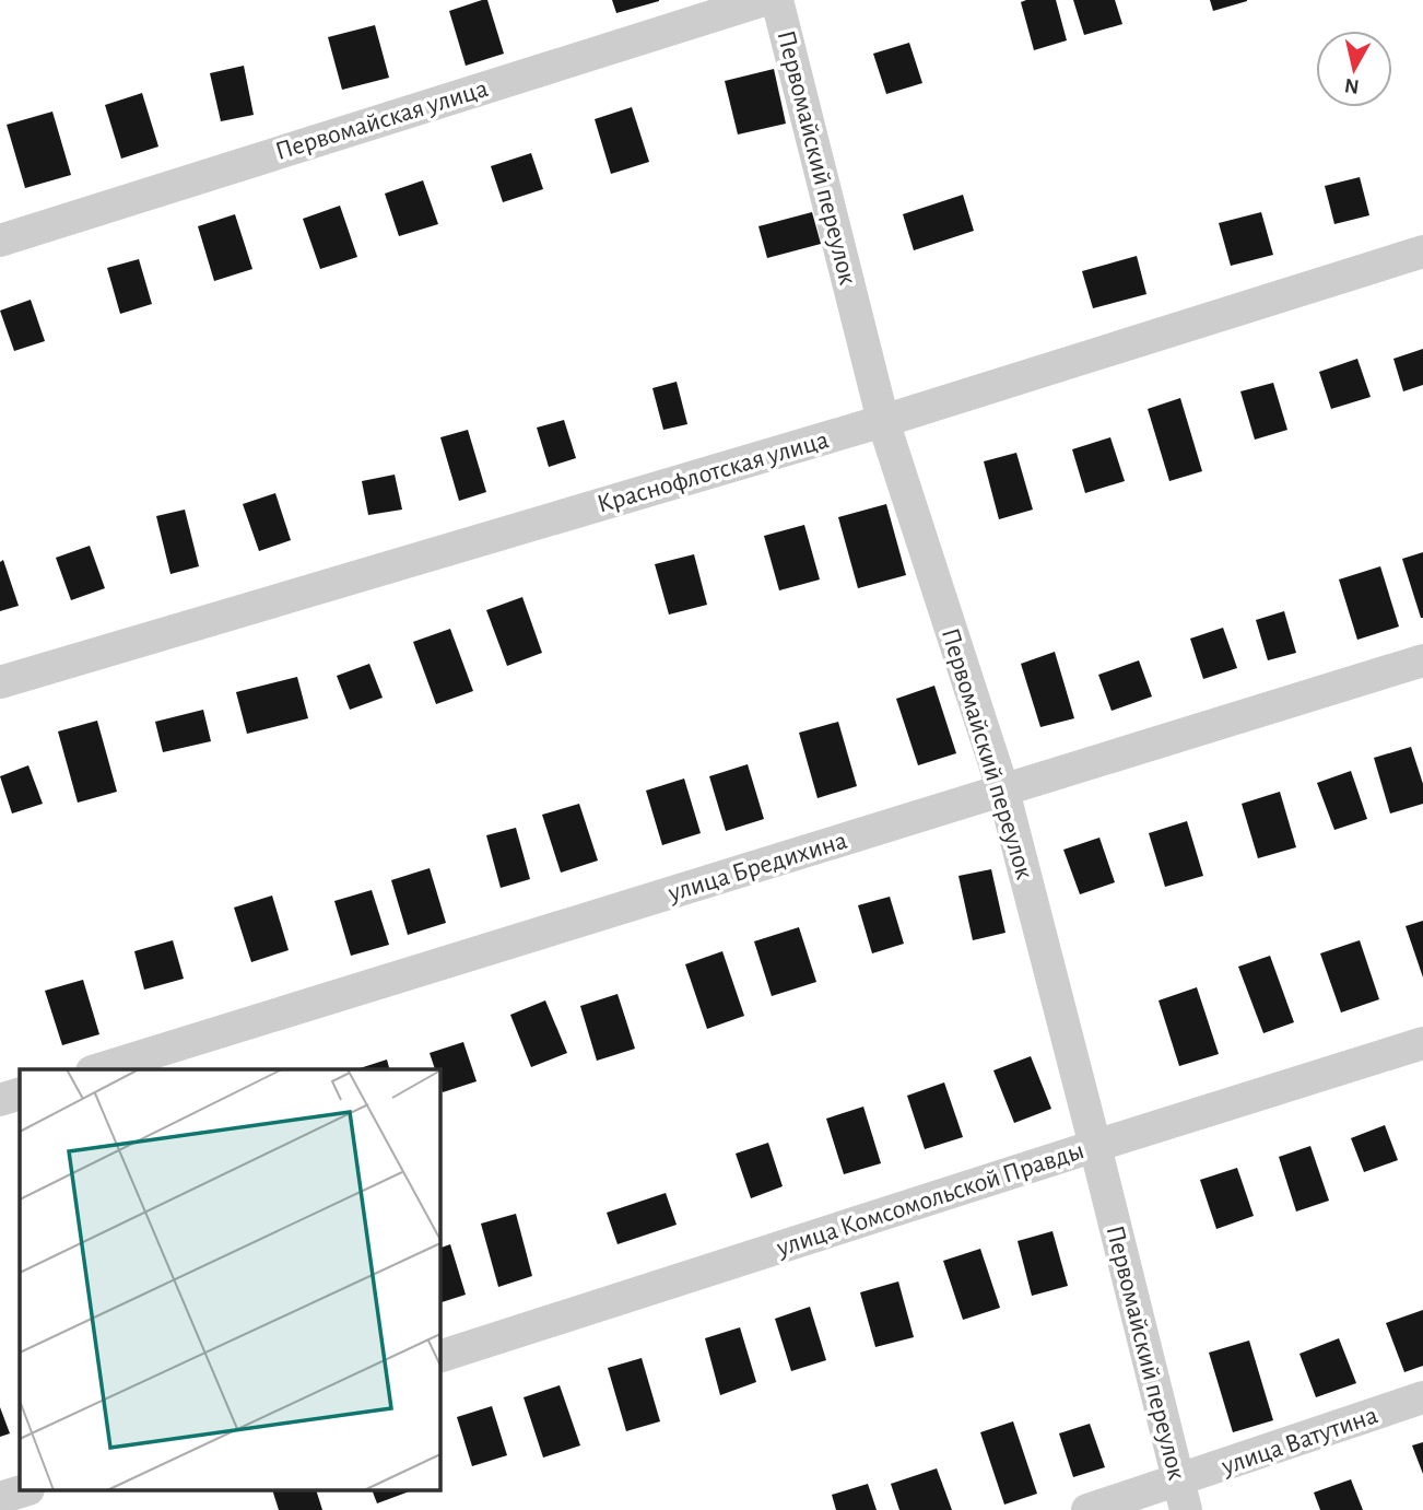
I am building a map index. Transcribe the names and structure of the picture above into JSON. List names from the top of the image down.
{
  "streets": {
    "street": [
      "Первомайская улица",
      "Первомайский переулок",
      "Краснофлотская улица",
      "улица Бредихина",
      "улица Комсомольской Правды",
      "улица Ватутина"
    ]
  },
  "crossings": [
    ["Первомайский переулок", "Краснофлотская улица"],
    ["Первомайский переулок", "улица Бредихина"],
    ["Первомайский переулок", "улица Комсомольской Правды"],
    ["Первомайский переулок", "улица Ватутина"]
  ],
  "north": "bottom"
}
